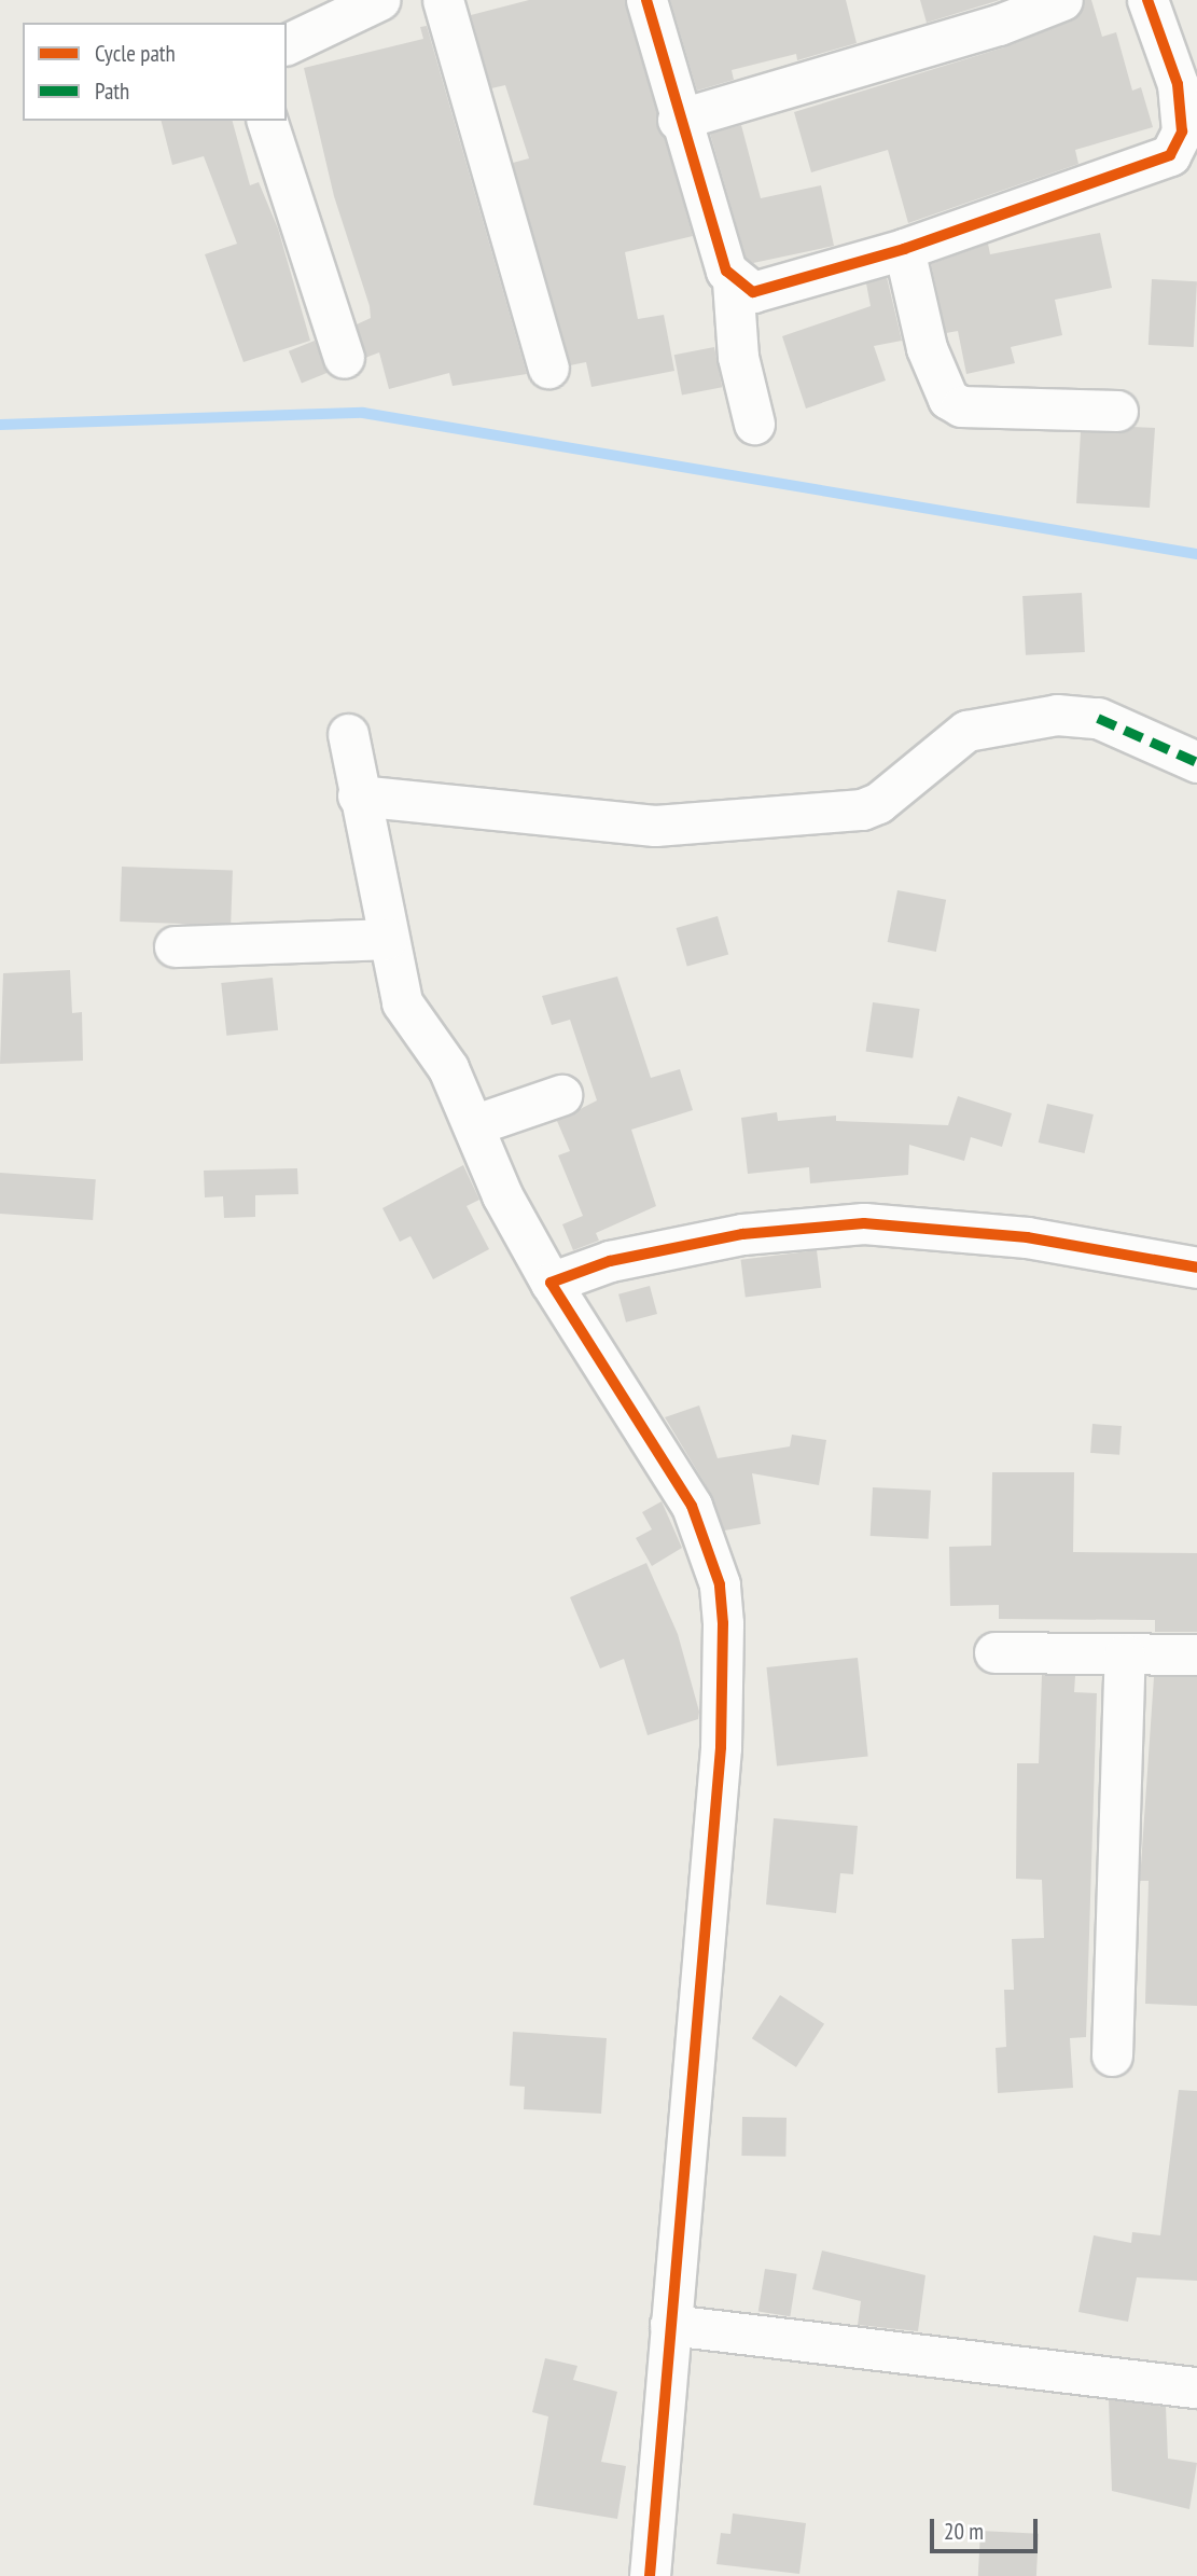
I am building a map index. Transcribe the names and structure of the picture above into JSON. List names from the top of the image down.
{
  "legend": ["Cycle path", "Path"],
  "scale_bar": "20 m"
}
